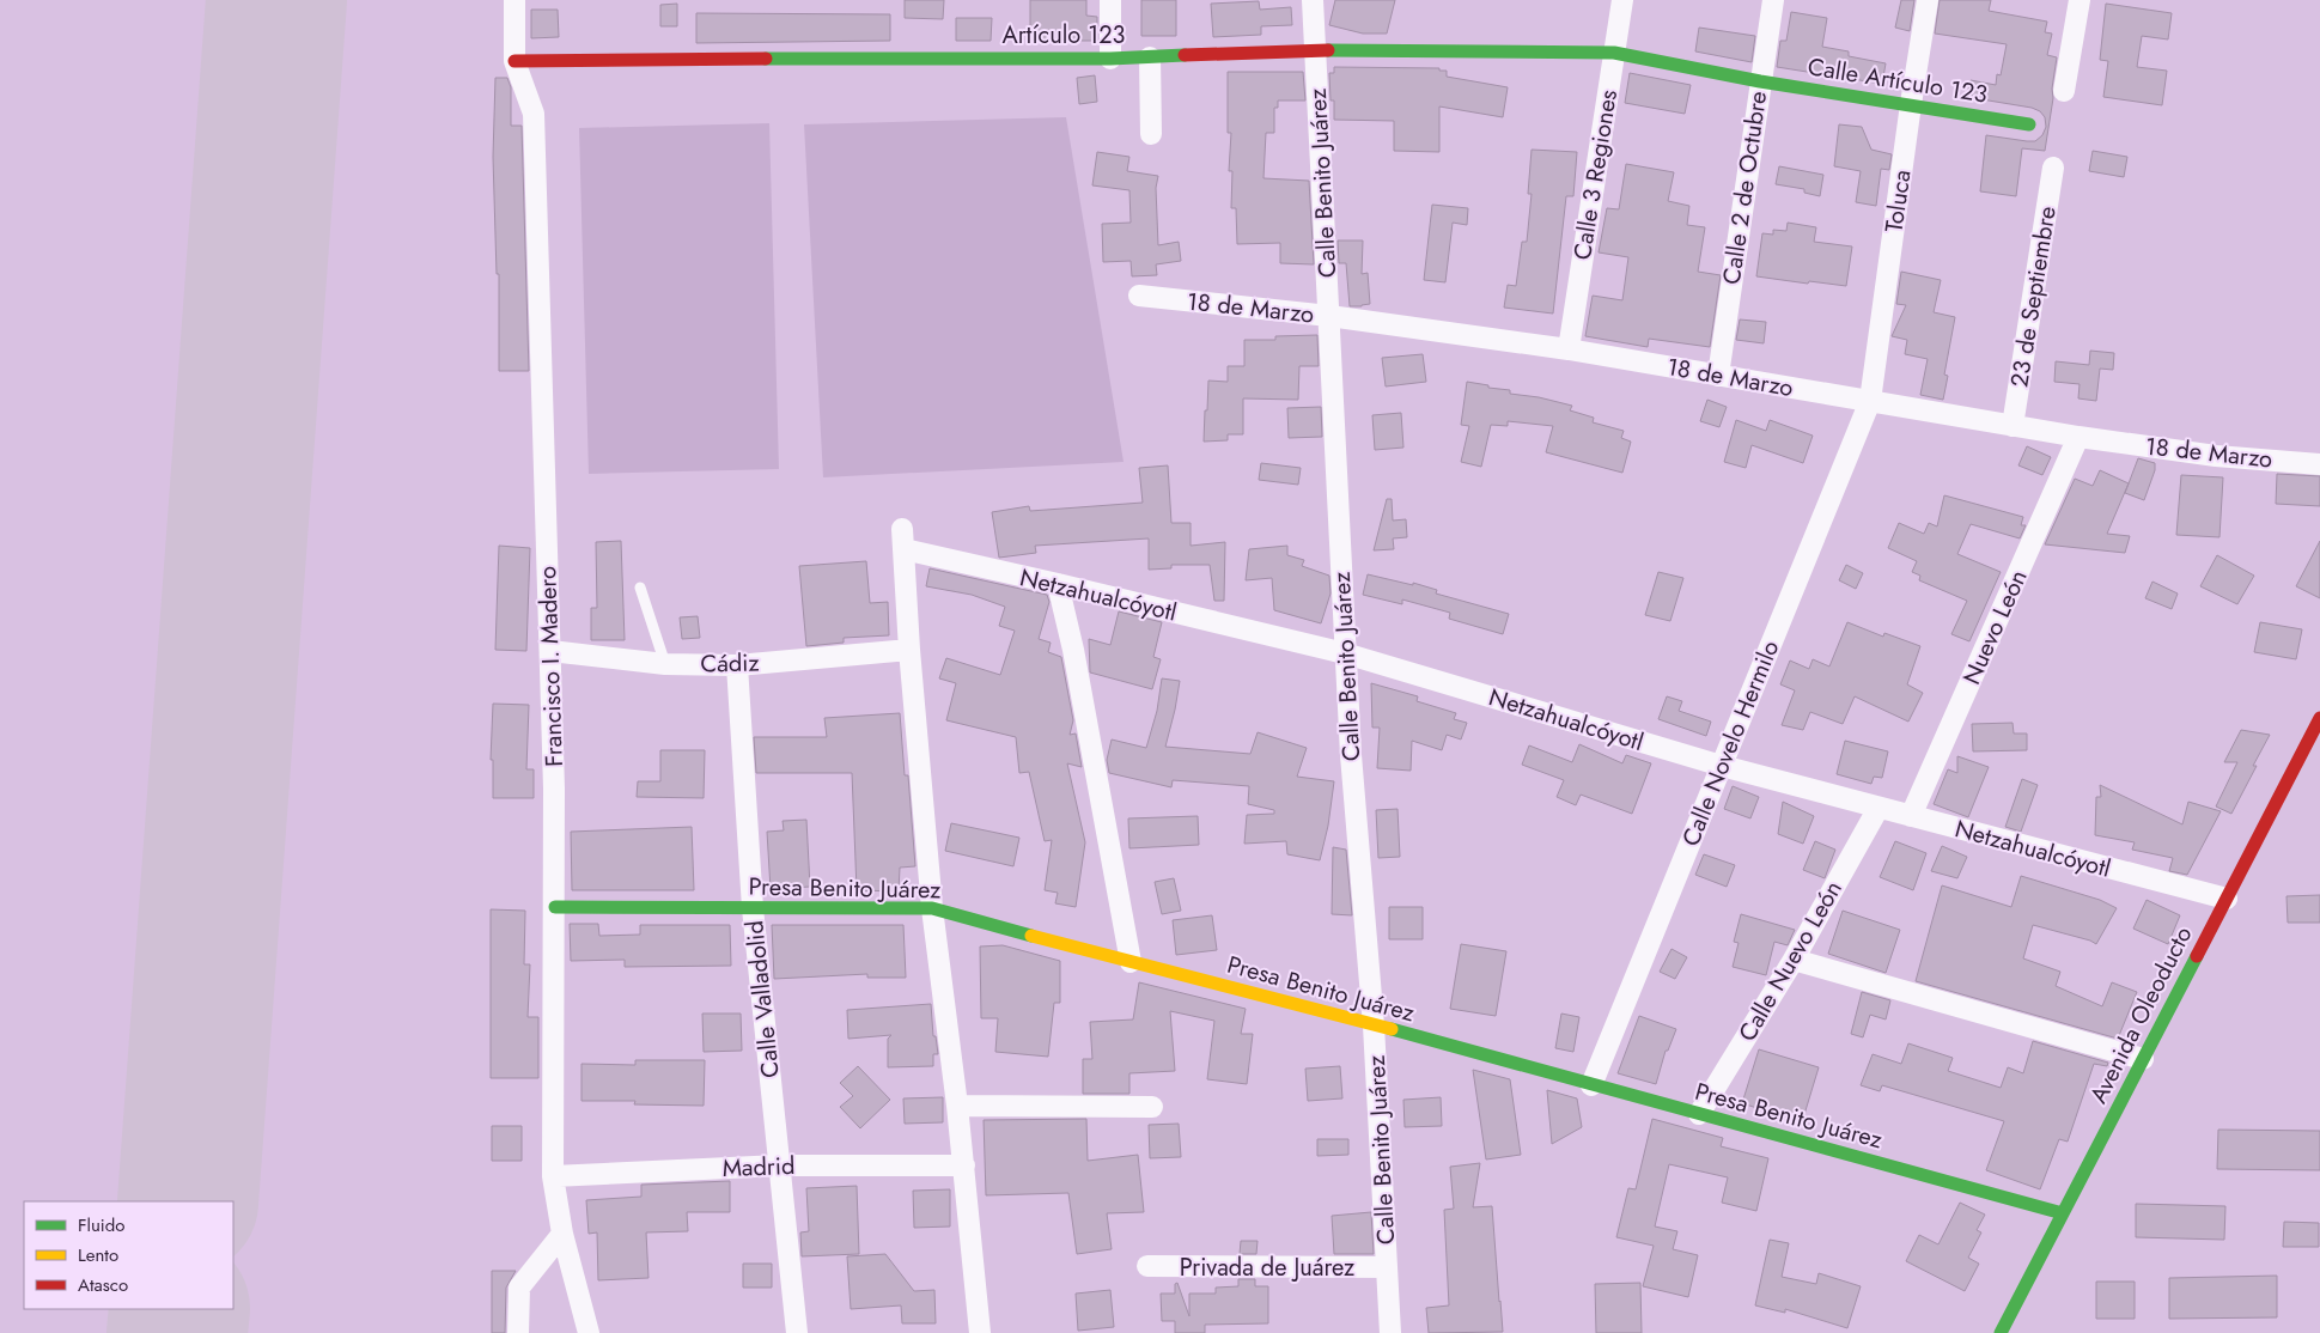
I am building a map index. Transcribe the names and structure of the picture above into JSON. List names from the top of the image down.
{
  "streets": {
    "street": [
      "Artículo 123",
      "Calle Artículo 123",
      "Calle 3 Regiones",
      "Calle Benito Juárez",
      "Calle 2 de Octubre",
      "Toluca",
      "23 de Septiembre",
      "18 de Marzo",
      "Netzahualcóyotl",
      "Nuevo León",
      "Cádiz",
      "Francisco I. Madero",
      "Calle Novelo Hermilo",
      "Presa Benito Juárez",
      "Calle Nuevo León",
      "Calle Valladolid",
      "Avenida Oleoducto",
      "Madrid",
      "Privada de Juárez"
    ]
  },
  "crossings": [
    ["Artículo 123", "Calle Artículo 123"],
    ["Artículo 123", "Calle 3 Regiones"],
    ["Artículo 123", "Calle Benito Juárez"],
    ["Artículo 123", "Francisco I. Madero"],
    ["Calle Artículo 123", "Calle 3 Regiones"],
    ["Calle Artículo 123", "Calle 2 de Octubre"],
    ["Calle Artículo 123", "Toluca"],
    ["Calle 3 Regiones", "18 de Marzo"],
    ["Calle Benito Juárez", "18 de Marzo"],
    ["Calle Benito Juárez", "Netzahualcóyotl"],
    ["Calle Benito Juárez", "Presa Benito Juárez"],
    ["Calle Benito Juárez", "Privada de Juárez"],
    ["Calle 2 de Octubre", "18 de Marzo"],
    ["Toluca", "18 de Marzo"],
    ["Toluca", "Calle Novelo Hermilo"],
    ["23 de Septiembre", "18 de Marzo"],
    ["18 de Marzo", "Nuevo León"],
    ["18 de Marzo", "Calle Novelo Hermilo"],
    ["Netzahualcóyotl", "Nuevo León"],
    ["Netzahualcóyotl", "Calle Novelo Hermilo"],
    ["Netzahualcóyotl", "Calle Nuevo León"],
    ["Netzahualcóyotl", "Avenida Oleoducto"],
    ["Cádiz", "Francisco I. Madero"],
    ["Cádiz", "Calle Valladolid"],
    ["Francisco I. Madero", "Presa Benito Juárez"],
    ["Francisco I. Madero", "Madrid"],
    ["Calle Novelo Hermilo", "Presa Benito Juárez"],
    ["Presa Benito Juárez", "Calle Nuevo León"],
    ["Presa Benito Juárez", "Calle Valladolid"],
    ["Presa Benito Juárez", "Avenida Oleoducto"],
    ["Calle Valladolid", "Madrid"]
  ],
  "legend": ["Fluido", "Lento", "Atasco"]
}
